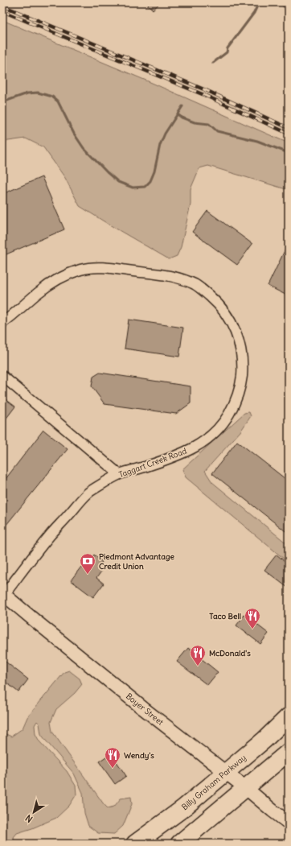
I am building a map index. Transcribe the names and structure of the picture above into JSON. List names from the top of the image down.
{
  "streets": {
    "highway": ["Billy Graham Parkway"],
    "main road": ["Boyer Street"],
    "street": ["Taggart Creek Road"]
  },
  "crossings": [
    ["Taggart Creek Road", "Boyer Street"],
    ["Boyer Street", "Billy Graham Parkway"]
  ],
  "places": {
    "bank": ["Piedmont Advantage Credit Union"],
    "restaurant": ["Taco Bell", "McDonald's", "Wendy's"]
  },
  "north": "bottom left"
}
